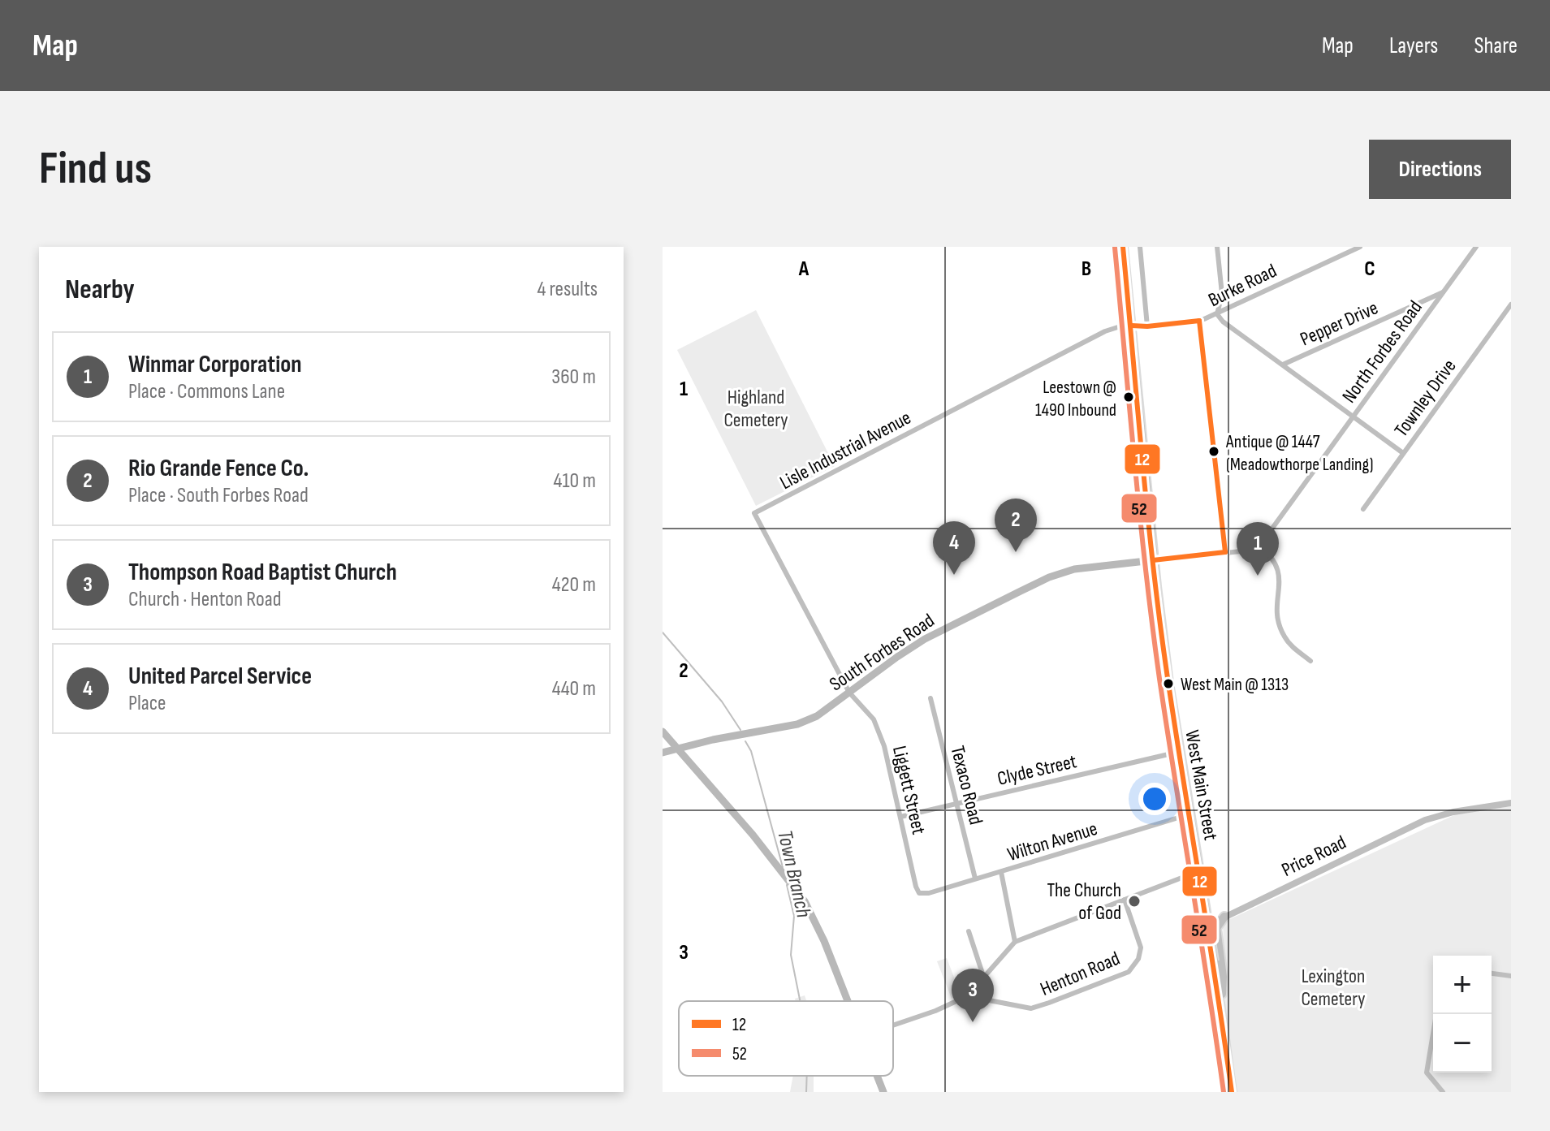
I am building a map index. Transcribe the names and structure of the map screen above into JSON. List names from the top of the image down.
{
  "streets": {
    "main road": ["South Forbes Road", "West Main Street"],
    "street": [
      "Burke Road",
      "Pepper Drive",
      "North Forbes Road",
      "Townley Drive",
      "Lisle Industrial Avenue",
      "Clyde Street",
      "Texaco Road",
      "Liggett Street",
      "Wilton Avenue",
      "Price Road",
      "Henton Road"
    ]
  },
  "crossings": [
    ["Burke Road", "Lisle Industrial Avenue"],
    ["Burke Road", "West Main Street"],
    ["Pepper Drive", "North Forbes Road"],
    ["Lisle Industrial Avenue", "South Forbes Road"],
    ["Lisle Industrial Avenue", "West Main Street"],
    ["Lisle Industrial Avenue", "Liggett Street"],
    ["South Forbes Road", "West Main Street"],
    ["South Forbes Road", "Liggett Street"],
    ["Clyde Street", "Texaco Road"],
    ["Clyde Street", "West Main Street"],
    ["Clyde Street", "Liggett Street"],
    ["Texaco Road", "Wilton Avenue"],
    ["West Main Street", "Wilton Avenue"],
    ["West Main Street", "Price Road"],
    ["Liggett Street", "Wilton Avenue"]
  ],
  "water": ["Town Branch"],
  "parks": ["Highland Cemetery", "Lexington Cemetery"],
  "places": [
    "Leestown @ 1490 Inbound",
    "Antique @ 1447 (Meadowthorpe Landing)",
    "West Main @ 1313",
    "The Church of God"
  ],
  "lines": ["transit line 12", "transit line 52"],
  "legend": ["12", "52"],
  "page": {
    "header": "Map",
    "nav": ["Map", "Layers", "Share"],
    "buttons": "Directions",
    "title": "Find us",
    "heading": ["Nearby", "4 results"],
    "list": [
      {
        "mark": "1",
        "name": "Winmar Corporation",
        "note": "Place · Commons Lane",
        "value": "360 m"
      },
      {
        "mark": "2",
        "name": "Rio Grande Fence Co.",
        "note": "Place · South Forbes Road",
        "value": "410 m"
      },
      {
        "mark": "3",
        "name": "Thompson Road Baptist Church",
        "note": "Church · Henton Road",
        "value": "420 m"
      },
      {
        "mark": "4",
        "name": "United Parcel Service",
        "note": "Place",
        "value": "440 m"
      }
    ],
    "pins": [
      "2",
      "4",
      "1",
      "3"
    ],
    "map_buttons": ["+", "−"]
  },
  "grid": {
    "columns": ["A", "B", "C"],
    "rows": ["1", "2", "3"]
  }
}
